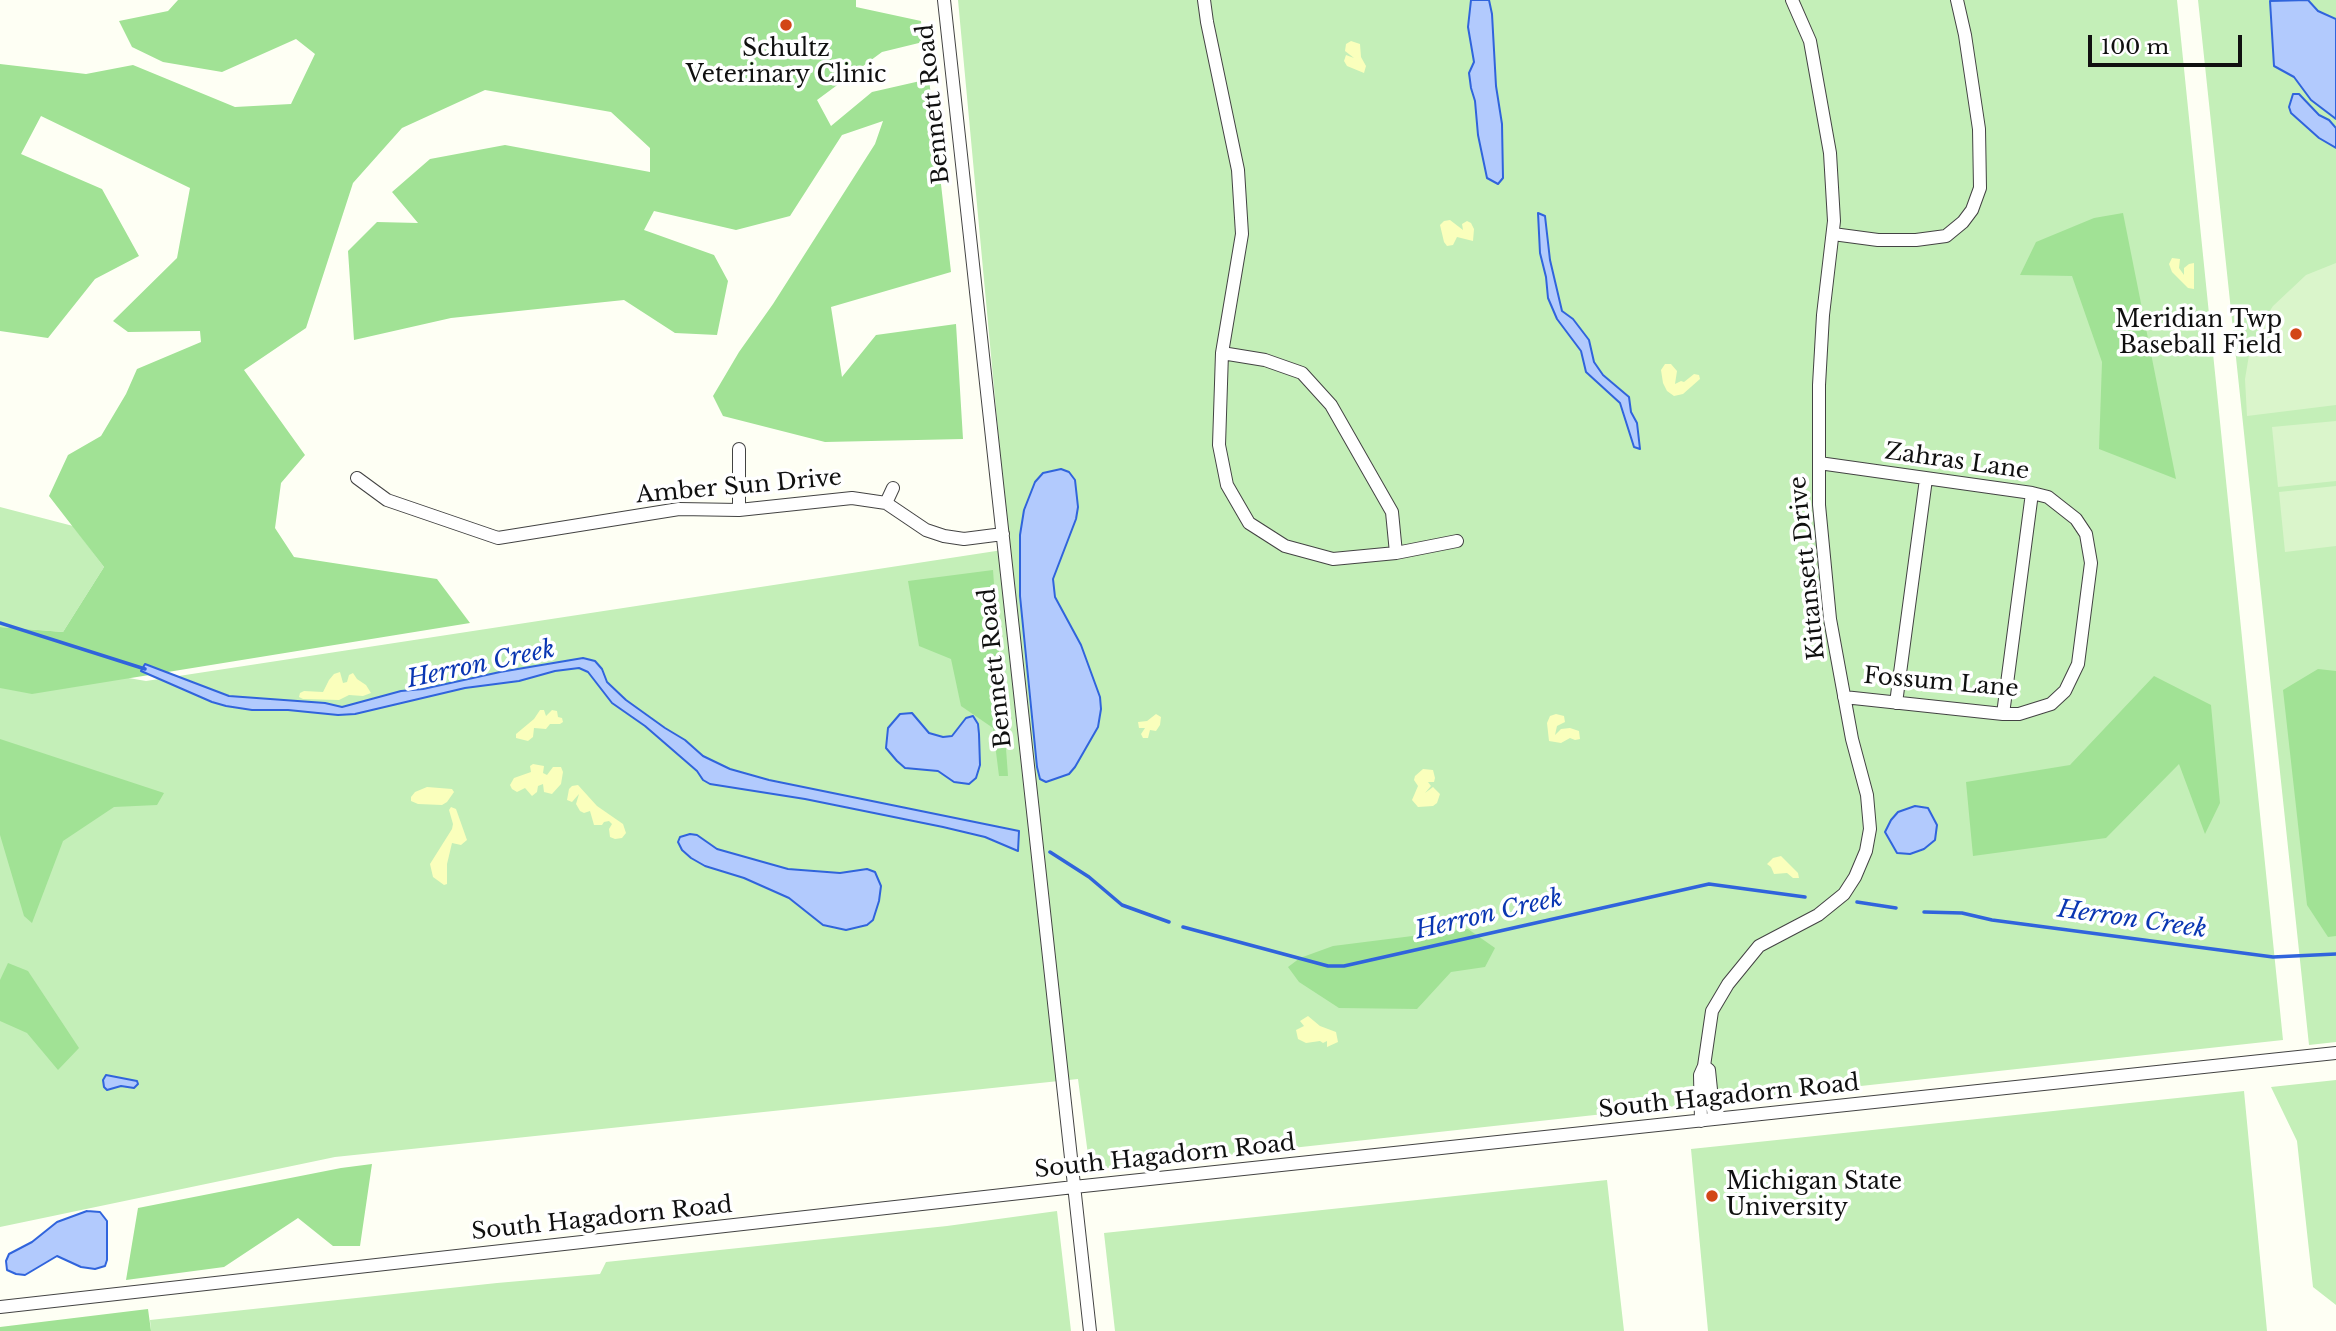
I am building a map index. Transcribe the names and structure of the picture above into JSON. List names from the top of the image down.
{
  "streets": {
    "street": [
      "Bennett Road",
      "Zahras Lane",
      "Amber Sun Drive",
      "Kittansett Drive",
      "Fossum Lane",
      "South Hagadorn Road"
    ]
  },
  "crossings": [
    ["Bennett Road", "Amber Sun Drive"],
    ["Bennett Road", "South Hagadorn Road"],
    ["Zahras Lane", "Kittansett Drive"],
    ["Zahras Lane", "Fossum Lane"],
    ["Kittansett Drive", "Fossum Lane"],
    ["Kittansett Drive", "South Hagadorn Road"]
  ],
  "water": ["Herron Creek"],
  "places": ["Schultz Veterinary Clinic", "Meridian Twp Baseball Field", "Michigan State University"],
  "scale_bar": "100 m"
}
